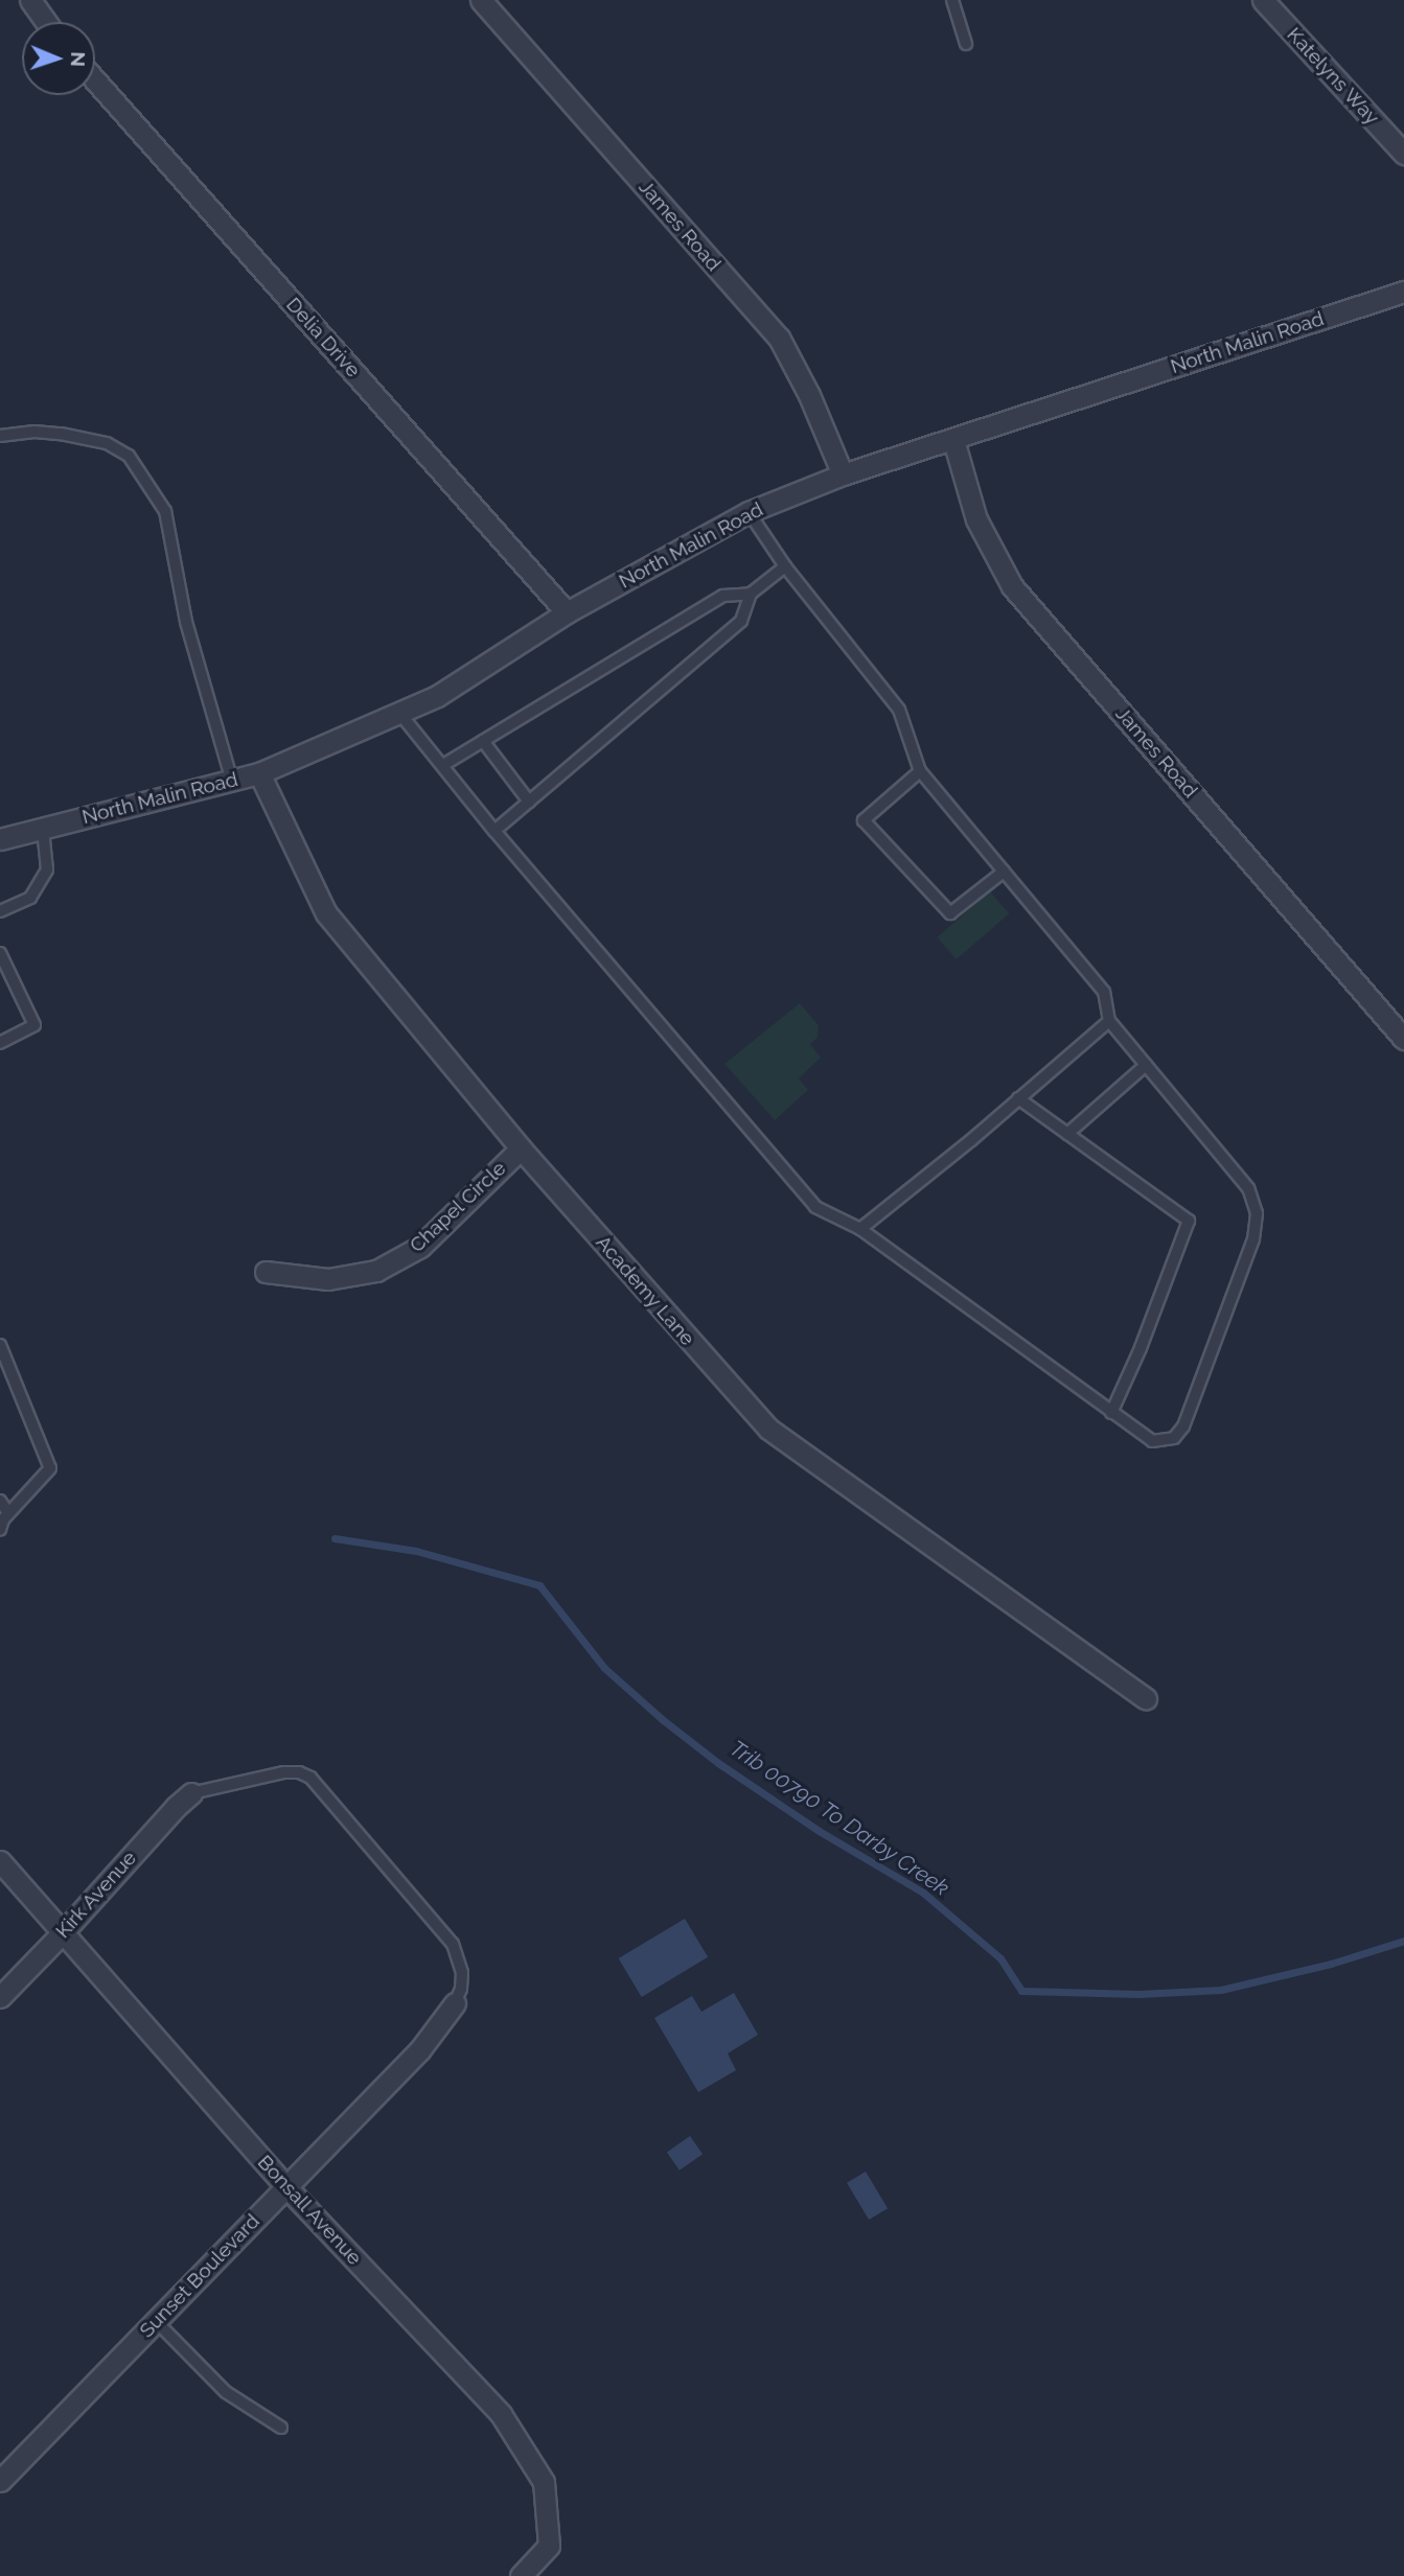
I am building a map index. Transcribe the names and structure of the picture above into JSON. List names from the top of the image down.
{
  "streets": {
    "street": [
      "Katelyns Way",
      "James Road",
      "Delia Drive",
      "North Malin Road",
      "Chapel Circle",
      "Academy Lane",
      "Kirk Avenue",
      "Bonsall Avenue",
      "Sunset Boulevard"
    ]
  },
  "crossings": [
    ["James Road", "North Malin Road"],
    ["Delia Drive", "North Malin Road"],
    ["North Malin Road", "Academy Lane"],
    ["Chapel Circle", "Academy Lane"],
    ["Kirk Avenue", "Bonsall Avenue"],
    ["Bonsall Avenue", "Sunset Boulevard"]
  ],
  "water": ["Trib 00790 To Darby Creek"],
  "north": "right"
}
